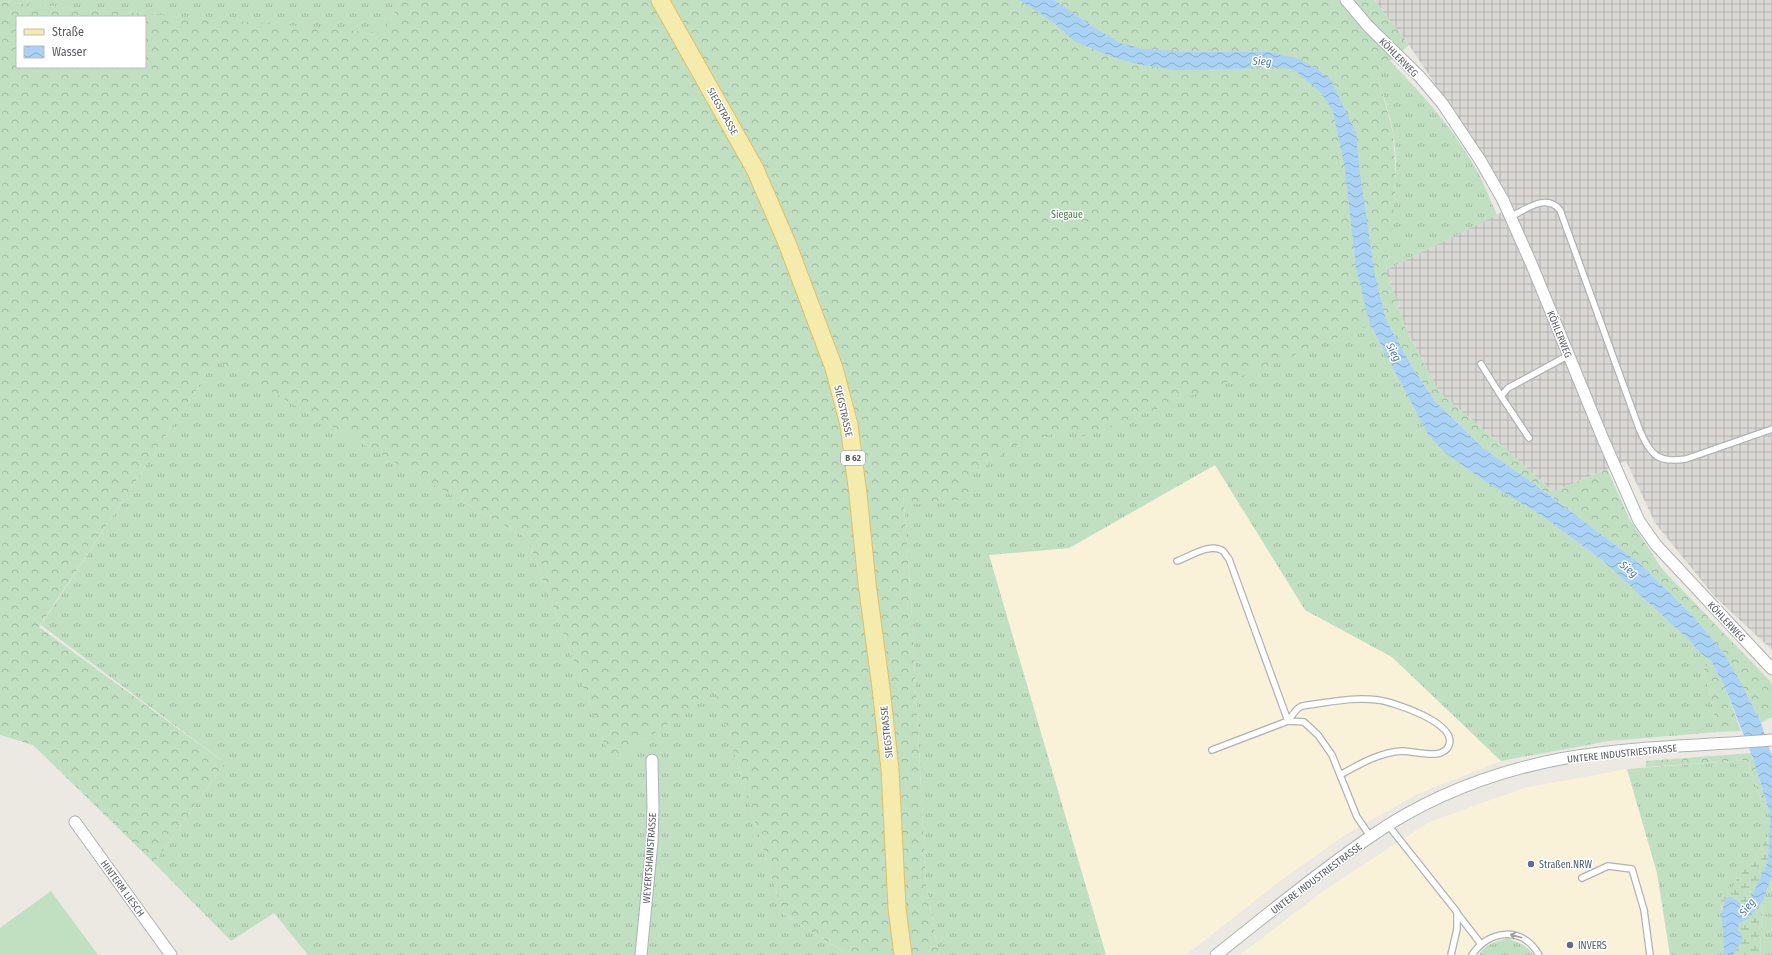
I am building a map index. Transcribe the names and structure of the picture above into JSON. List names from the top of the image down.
{
  "streets": {
    "main road": ["SIEGSTRASSE", "B 62"],
    "street": [
      "KÖHLERWEG",
      "UNTERE INDUSTRIESTRASSE",
      "WEYERTSHAINSTRASSE",
      "HINTERM LIESCH"
    ]
  },
  "water": ["Sieg"],
  "parks": ["Siegaue"],
  "places": ["Straßen.NRW", "INVERS"],
  "legend": ["Straße", "Wasser"]
}
